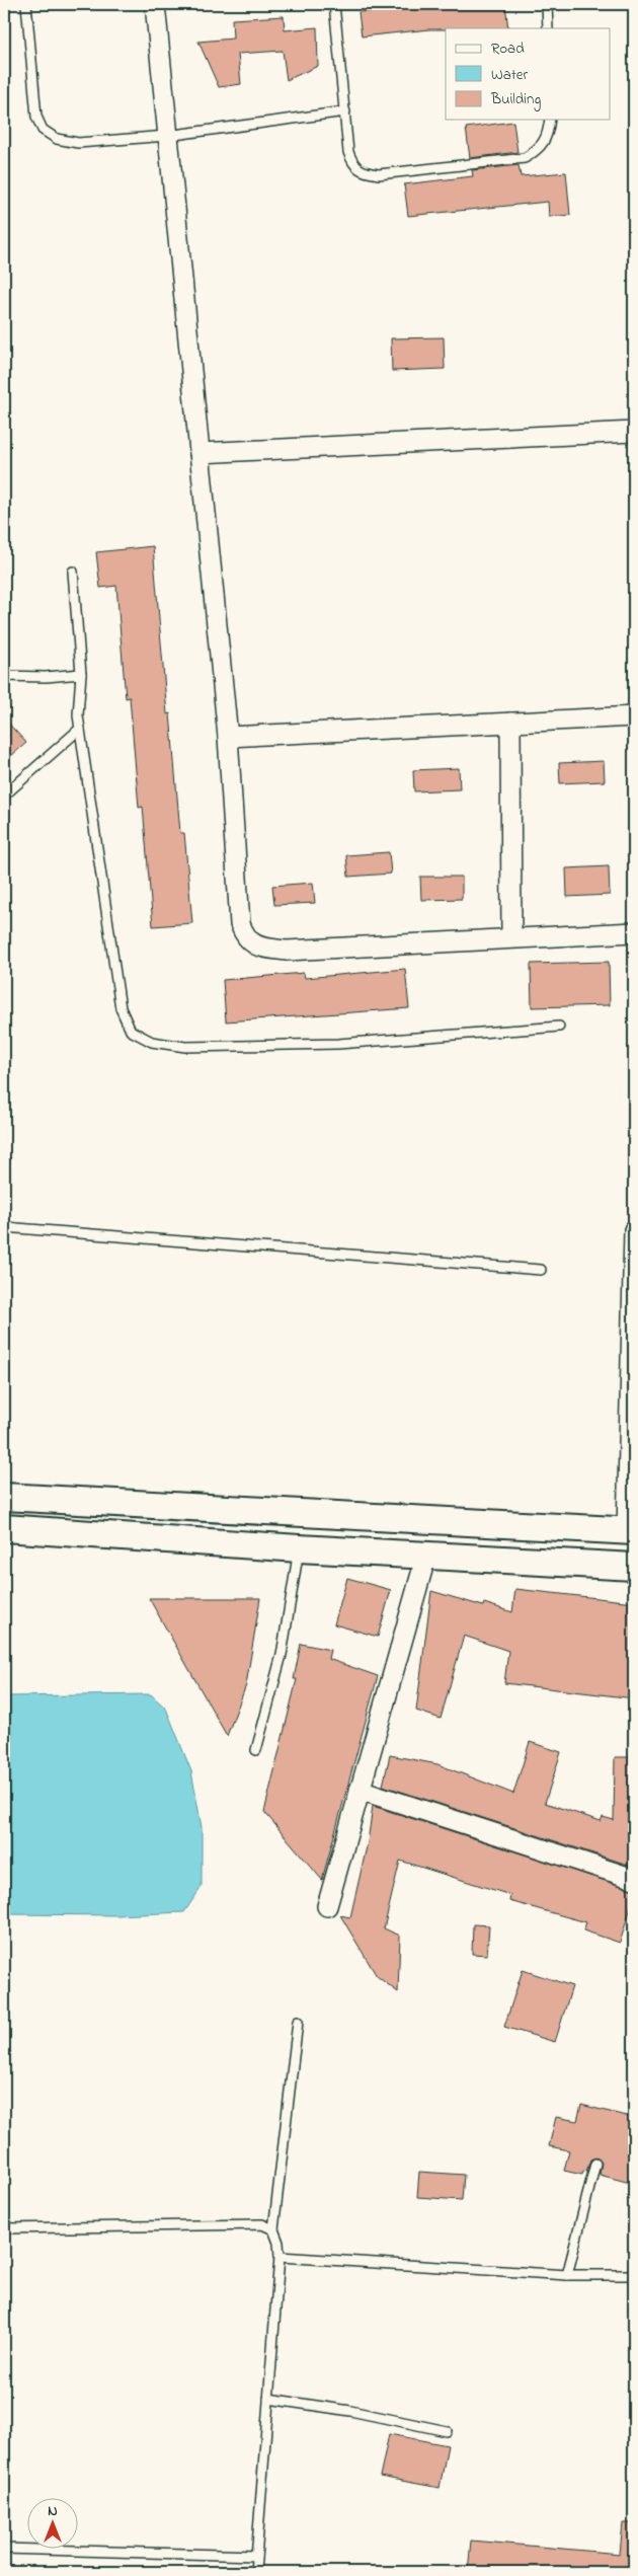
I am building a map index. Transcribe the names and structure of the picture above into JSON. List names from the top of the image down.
{
  "legend": ["Road", "Water", "Building"],
  "north": "top"
}
